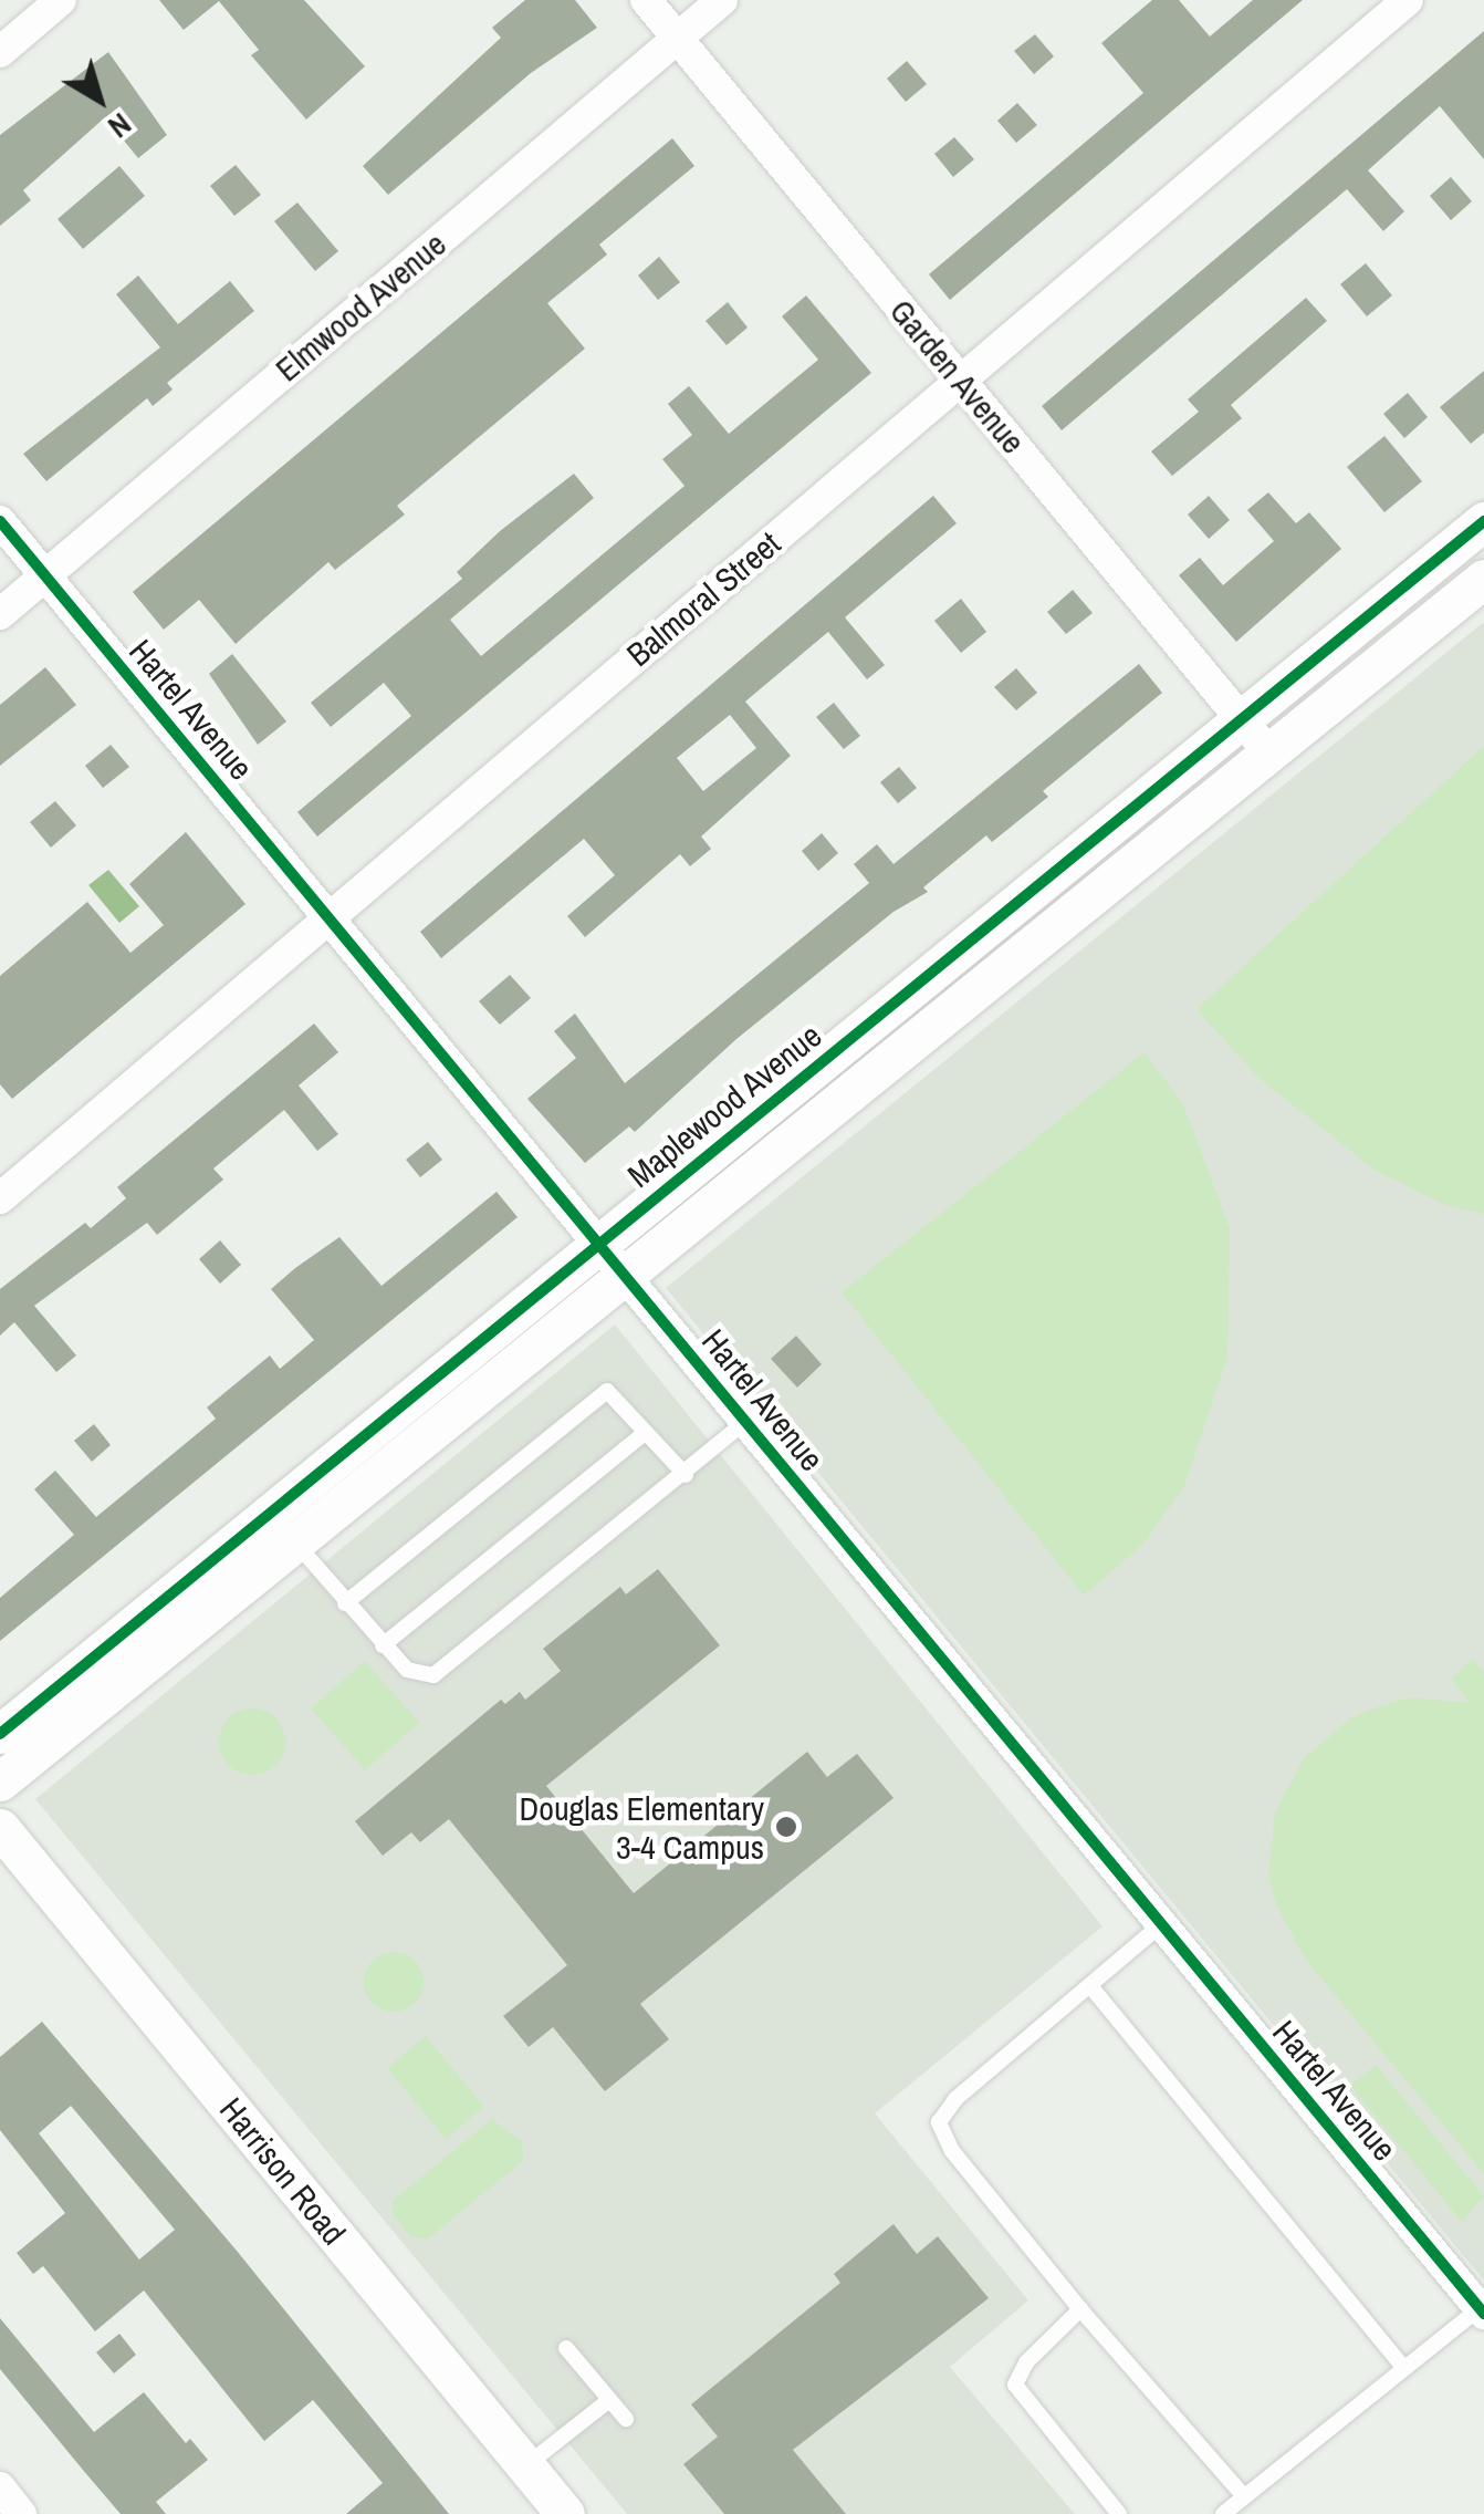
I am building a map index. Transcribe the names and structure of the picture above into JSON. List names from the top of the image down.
{
  "streets": {
    "street": [
      "Elmwood Avenue",
      "Garden Avenue",
      "Balmoral Street",
      "Hartel Avenue",
      "Maplewood Avenue",
      "Harrison Road"
    ]
  },
  "crossings": [
    ["Elmwood Avenue", "Garden Avenue"],
    ["Elmwood Avenue", "Hartel Avenue"],
    ["Garden Avenue", "Balmoral Street"],
    ["Garden Avenue", "Maplewood Avenue"],
    ["Balmoral Street", "Hartel Avenue"],
    ["Hartel Avenue", "Maplewood Avenue"]
  ],
  "places": ["Douglas Elementary 3-4 Campus"],
  "north": "bottom right"
}
